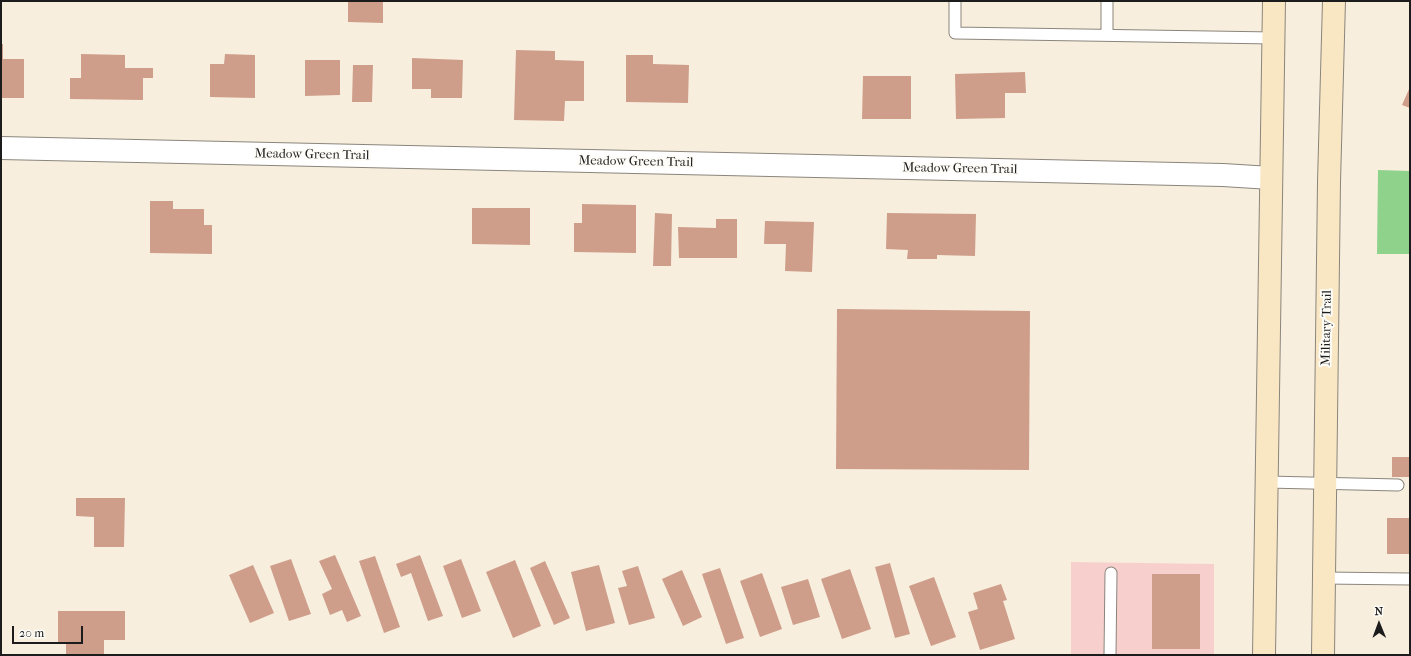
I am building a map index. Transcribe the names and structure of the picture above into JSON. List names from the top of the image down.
{
  "streets": {
    "main road": ["Military Trail"],
    "street": ["Meadow Green Trail"]
  },
  "scale_bar": "20 m",
  "north": "top"
}
